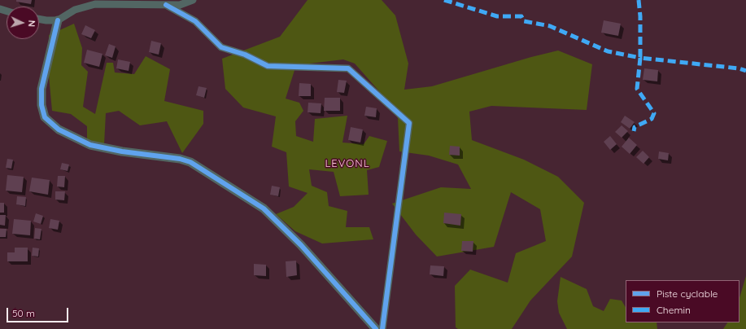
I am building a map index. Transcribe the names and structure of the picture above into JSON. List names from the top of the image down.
{
  "districts": ["LEVONL"],
  "legend": ["Piste cyclable", "Chemin"],
  "scale_bar": "50 m",
  "north": "right"
}
